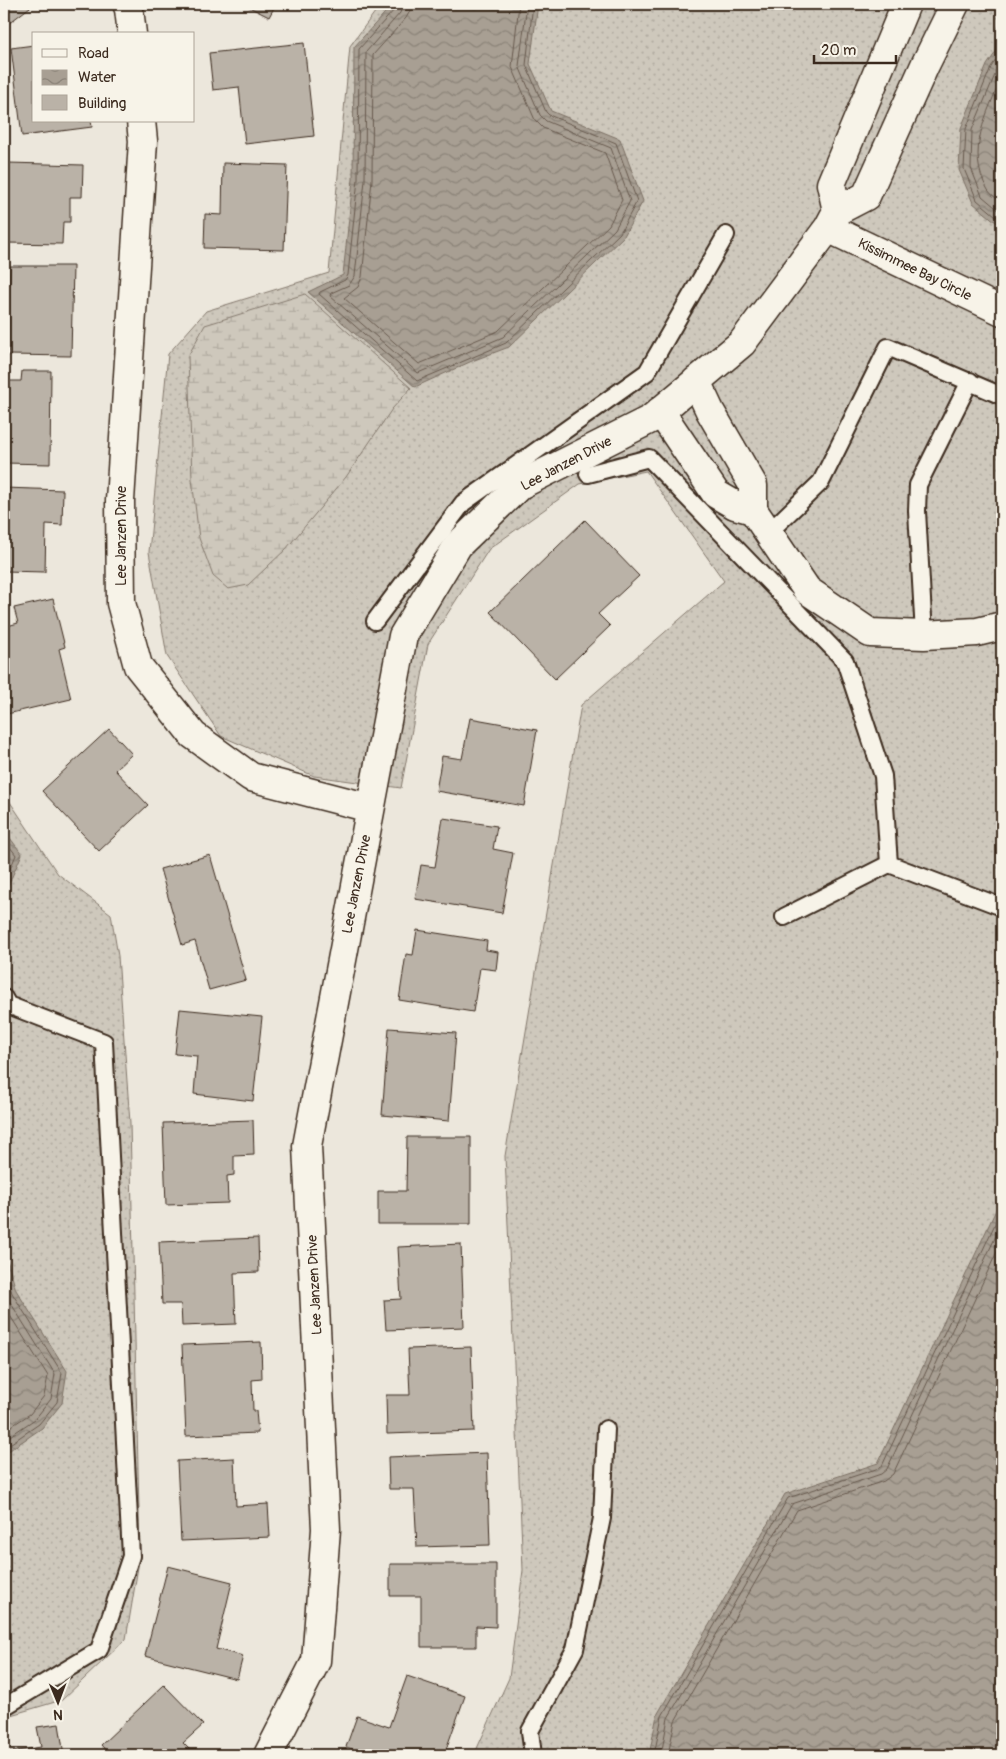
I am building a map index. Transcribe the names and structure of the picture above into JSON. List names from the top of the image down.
{
  "streets": {
    "street": ["Kissimmee Bay Circle", "Lee Janzen Drive"]
  },
  "crossings": [
    ["Kissimmee Bay Circle", "Lee Janzen Drive"]
  ],
  "legend": ["Road", "Water", "Building"],
  "scale_bar": "20 m",
  "north": "bottom"
}
